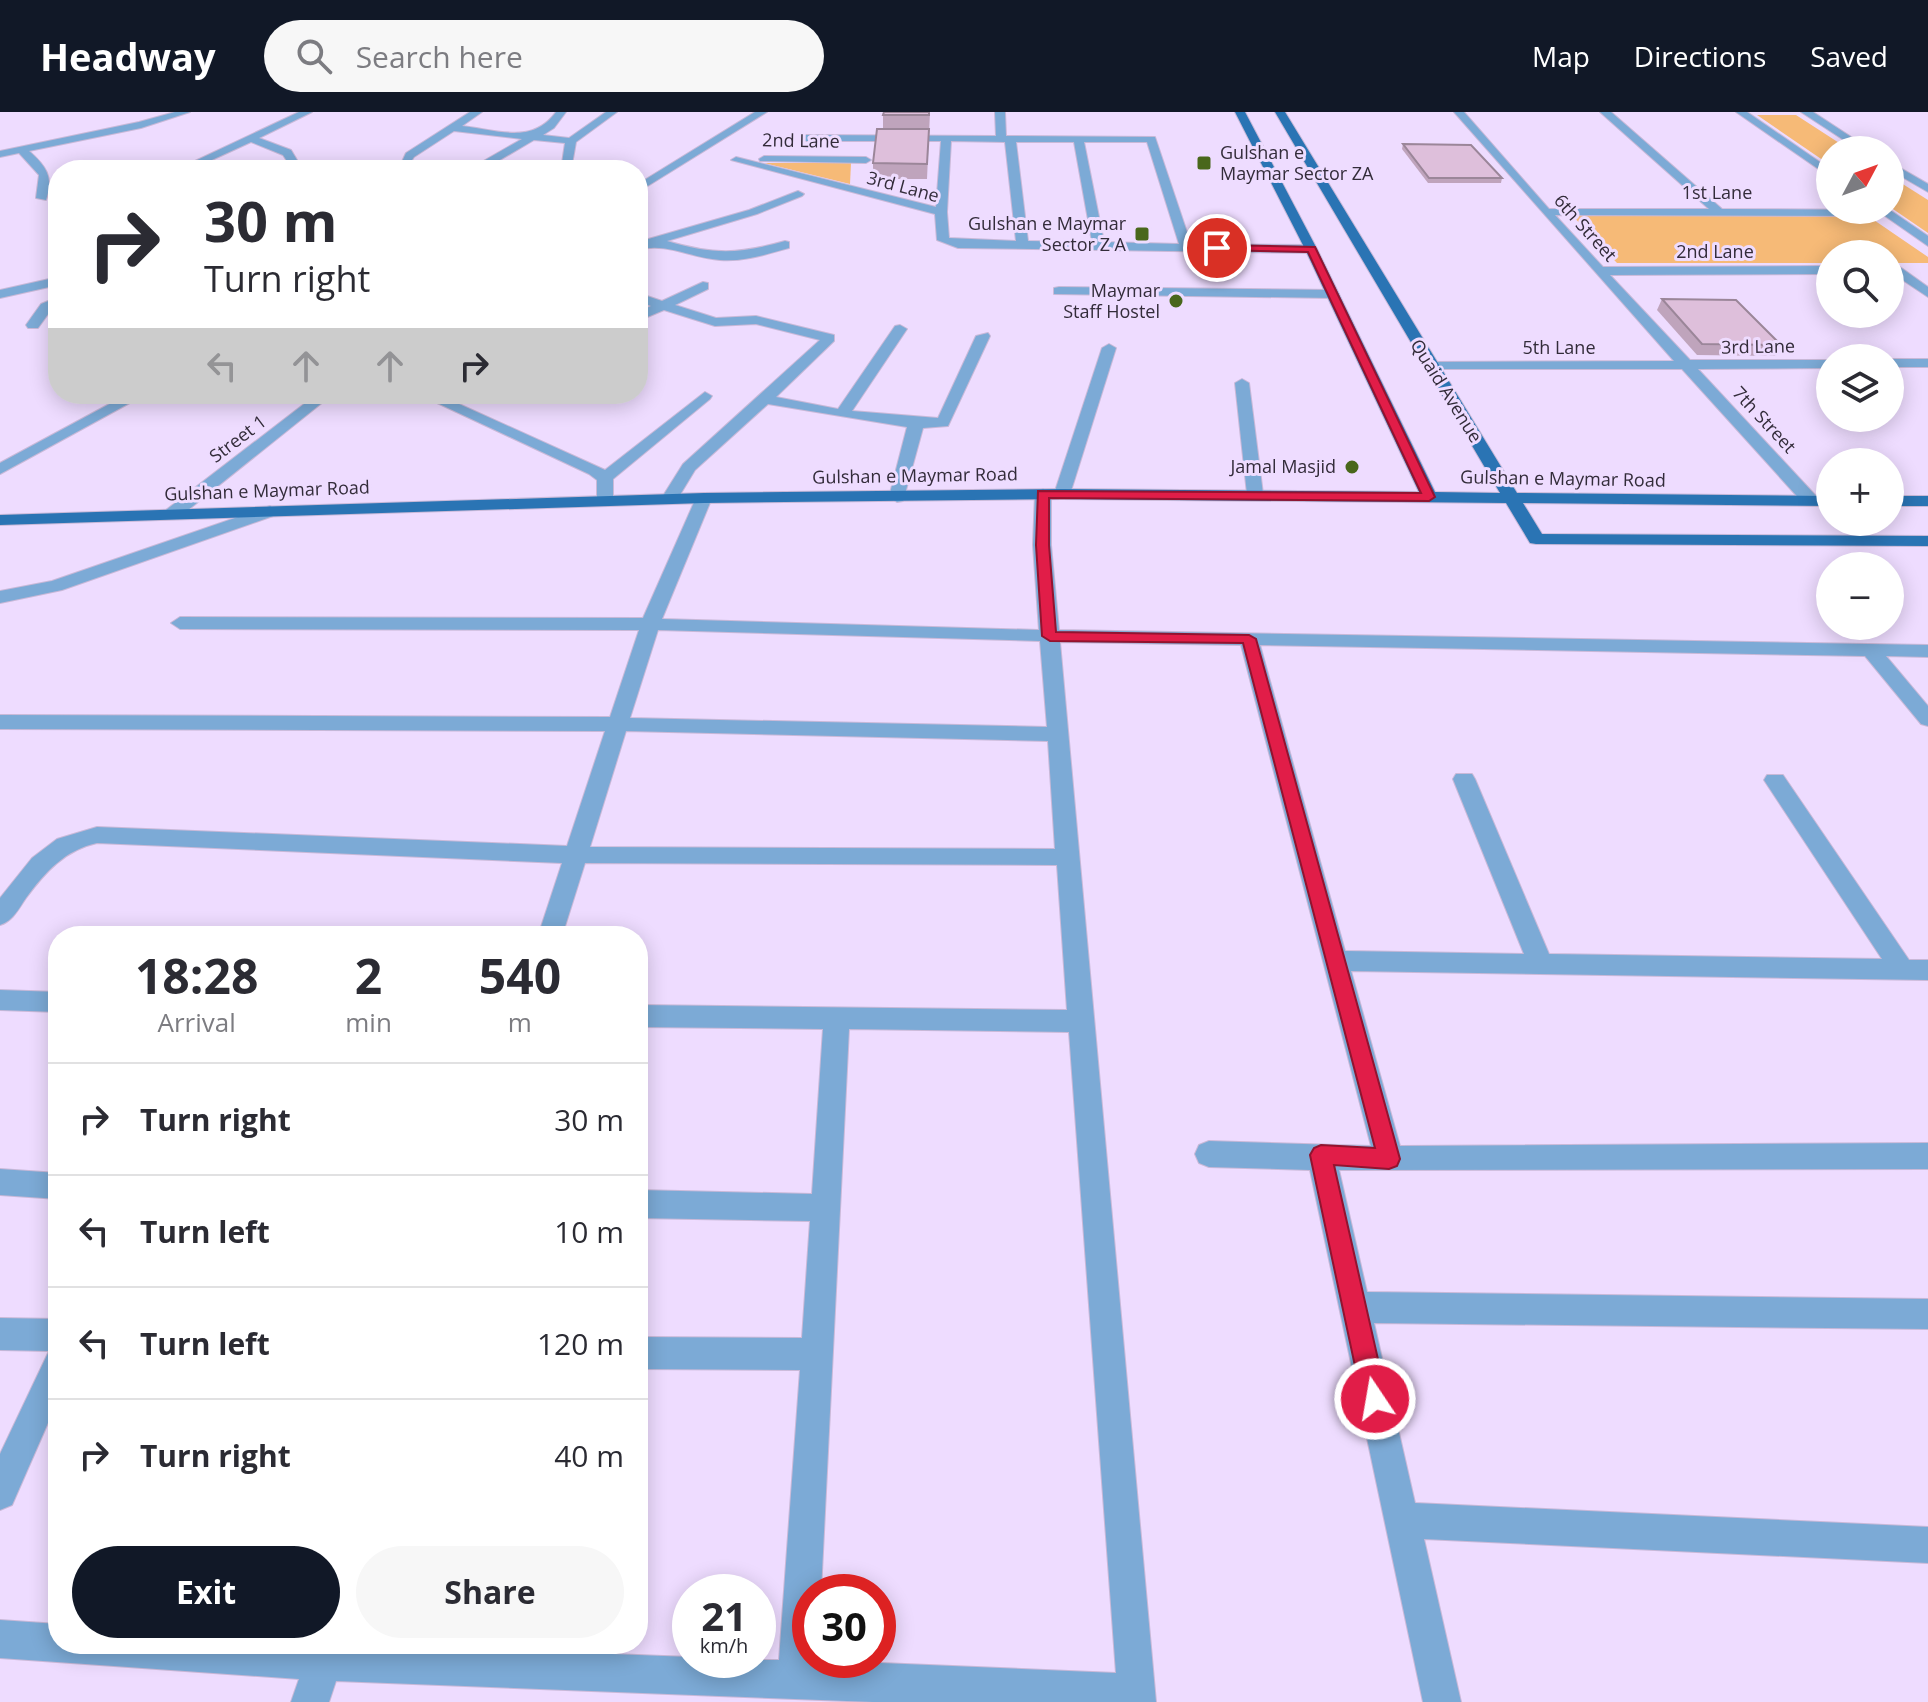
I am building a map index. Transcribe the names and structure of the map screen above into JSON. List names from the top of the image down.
{
  "streets": {
    "main road": ["Quaid Avenue", "Gulshan e Maymar Road"],
    "street": [
      "2nd Lane",
      "3rd Lane",
      "1st Lane",
      "6th Street",
      "5th Lane",
      "7th Street",
      "Street 1"
    ]
  },
  "crossings": [
    ["2nd Lane", "3rd Lane"],
    ["2nd Lane", "6th Street"],
    ["3rd Lane", "6th Street"],
    ["3rd Lane", "5th Lane"],
    ["3rd Lane", "7th Street"],
    ["1st Lane", "6th Street"],
    ["6th Street", "5th Lane"],
    ["6th Street", "7th Street"],
    ["5th Lane", "Quaid Avenue"],
    ["5th Lane", "7th Street"],
    ["Quaid Avenue", "Gulshan e Maymar Road"],
    ["7th Street", "Gulshan e Maymar Road"],
    ["Street 1", "Gulshan e Maymar Road"]
  ],
  "places": {
    "transit": ["Gulshan e Maymar Sector ZA", "Gulshan e Maymar Sector Z A"],
    "other": ["Maymar Staff Hostel", "Jamal Masjid"]
  },
  "north": "top right",
  "page": {
    "header": "Headway",
    "search": "Search here",
    "nav": ["Map", "Directions", "Saved"],
    "map_buttons": ["+", "−"],
    "turn": ["30 m", "Turn right"],
    "eta": [
      "18:28",
      "Arrival",
      "2",
      "min",
      "540",
      "m"
    ],
    "list": [
      {
        "name": "Turn right",
        "value": "30 m"
      },
      {
        "name": "Turn left",
        "value": "10 m"
      },
      {
        "name": "Turn left",
        "value": "120 m"
      },
      {
        "name": "Turn right",
        "value": "40 m"
      }
    ],
    "buttons": ["Exit", "Share"],
    "speed": "21 km/h",
    "limit": "30"
  }
}
